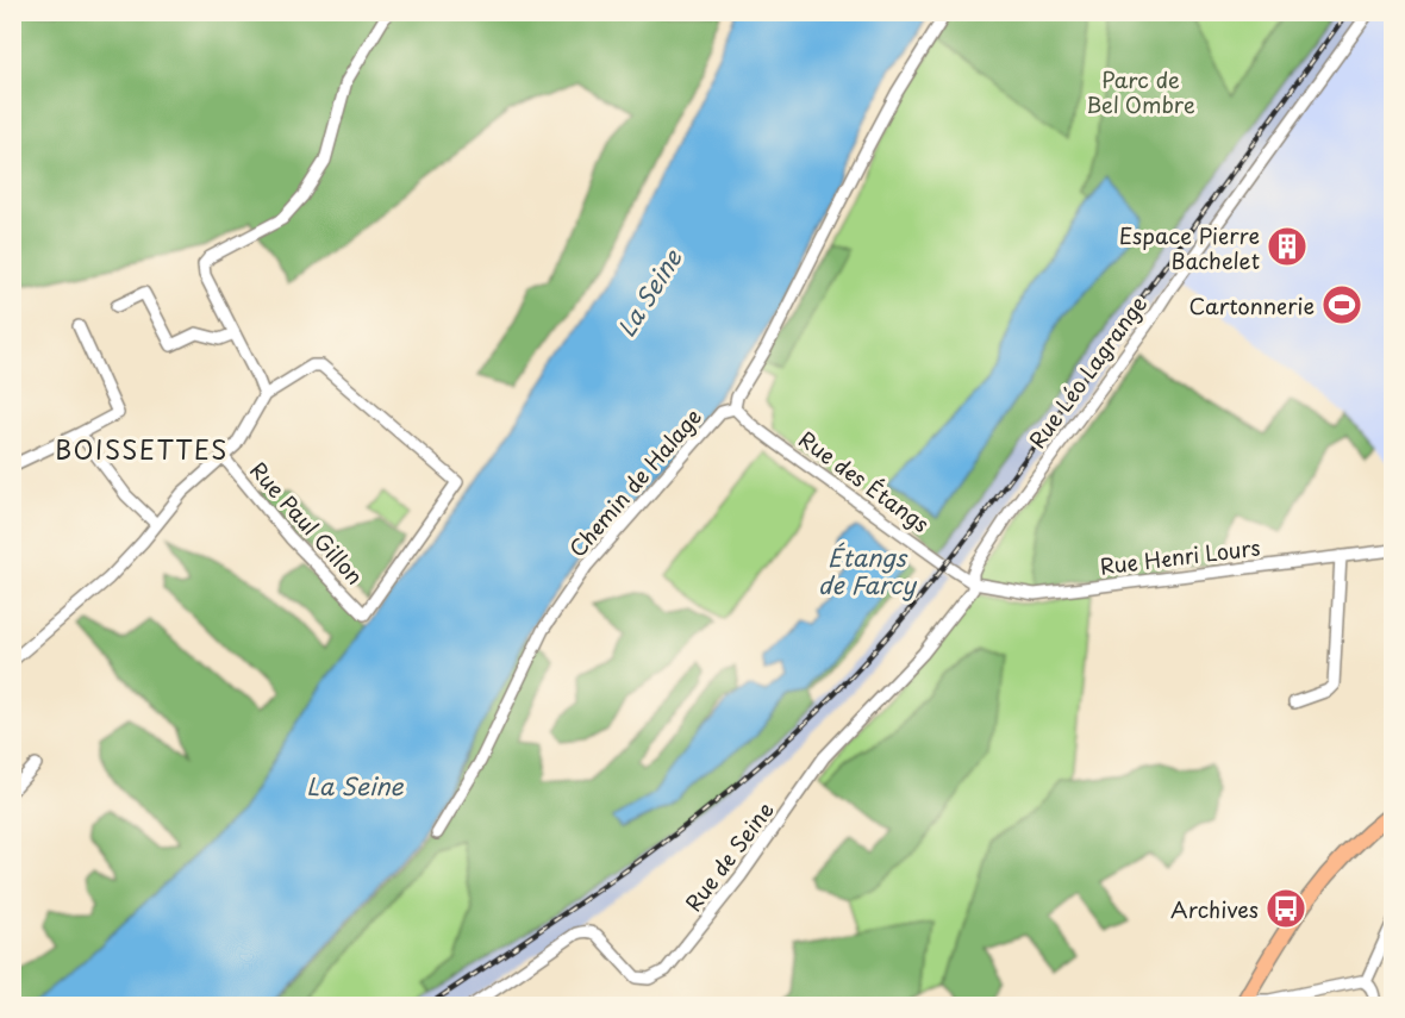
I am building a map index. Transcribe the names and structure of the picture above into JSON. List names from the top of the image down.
{
  "streets": {
    "street": [
      "Rue Léo Lagrange",
      "Rue des Étangs",
      "Chemin de Halage",
      "Rue Paul Gillon",
      "Rue Henri Lours",
      "Rue de Seine"
    ]
  },
  "crossings": [
    ["Rue Léo Lagrange", "Rue des Étangs"],
    ["Rue Léo Lagrange", "Rue Henri Lours"],
    ["Rue Léo Lagrange", "Rue de Seine"],
    ["Rue des Étangs", "Chemin de Halage"],
    ["Rue des Étangs", "Rue Henri Lours"],
    ["Rue des Étangs", "Rue de Seine"],
    ["Rue Henri Lours", "Rue de Seine"]
  ],
  "districts": ["BOISSETTES"],
  "water": ["La Seine", "Étangs de Farcy"],
  "parks": ["Parc de Bel Ombre"],
  "places": {
    "building": ["Espace Pierre Bachelet"],
    "sports": ["Cartonnerie"],
    "bus stop": ["Archives"]
  }
}
